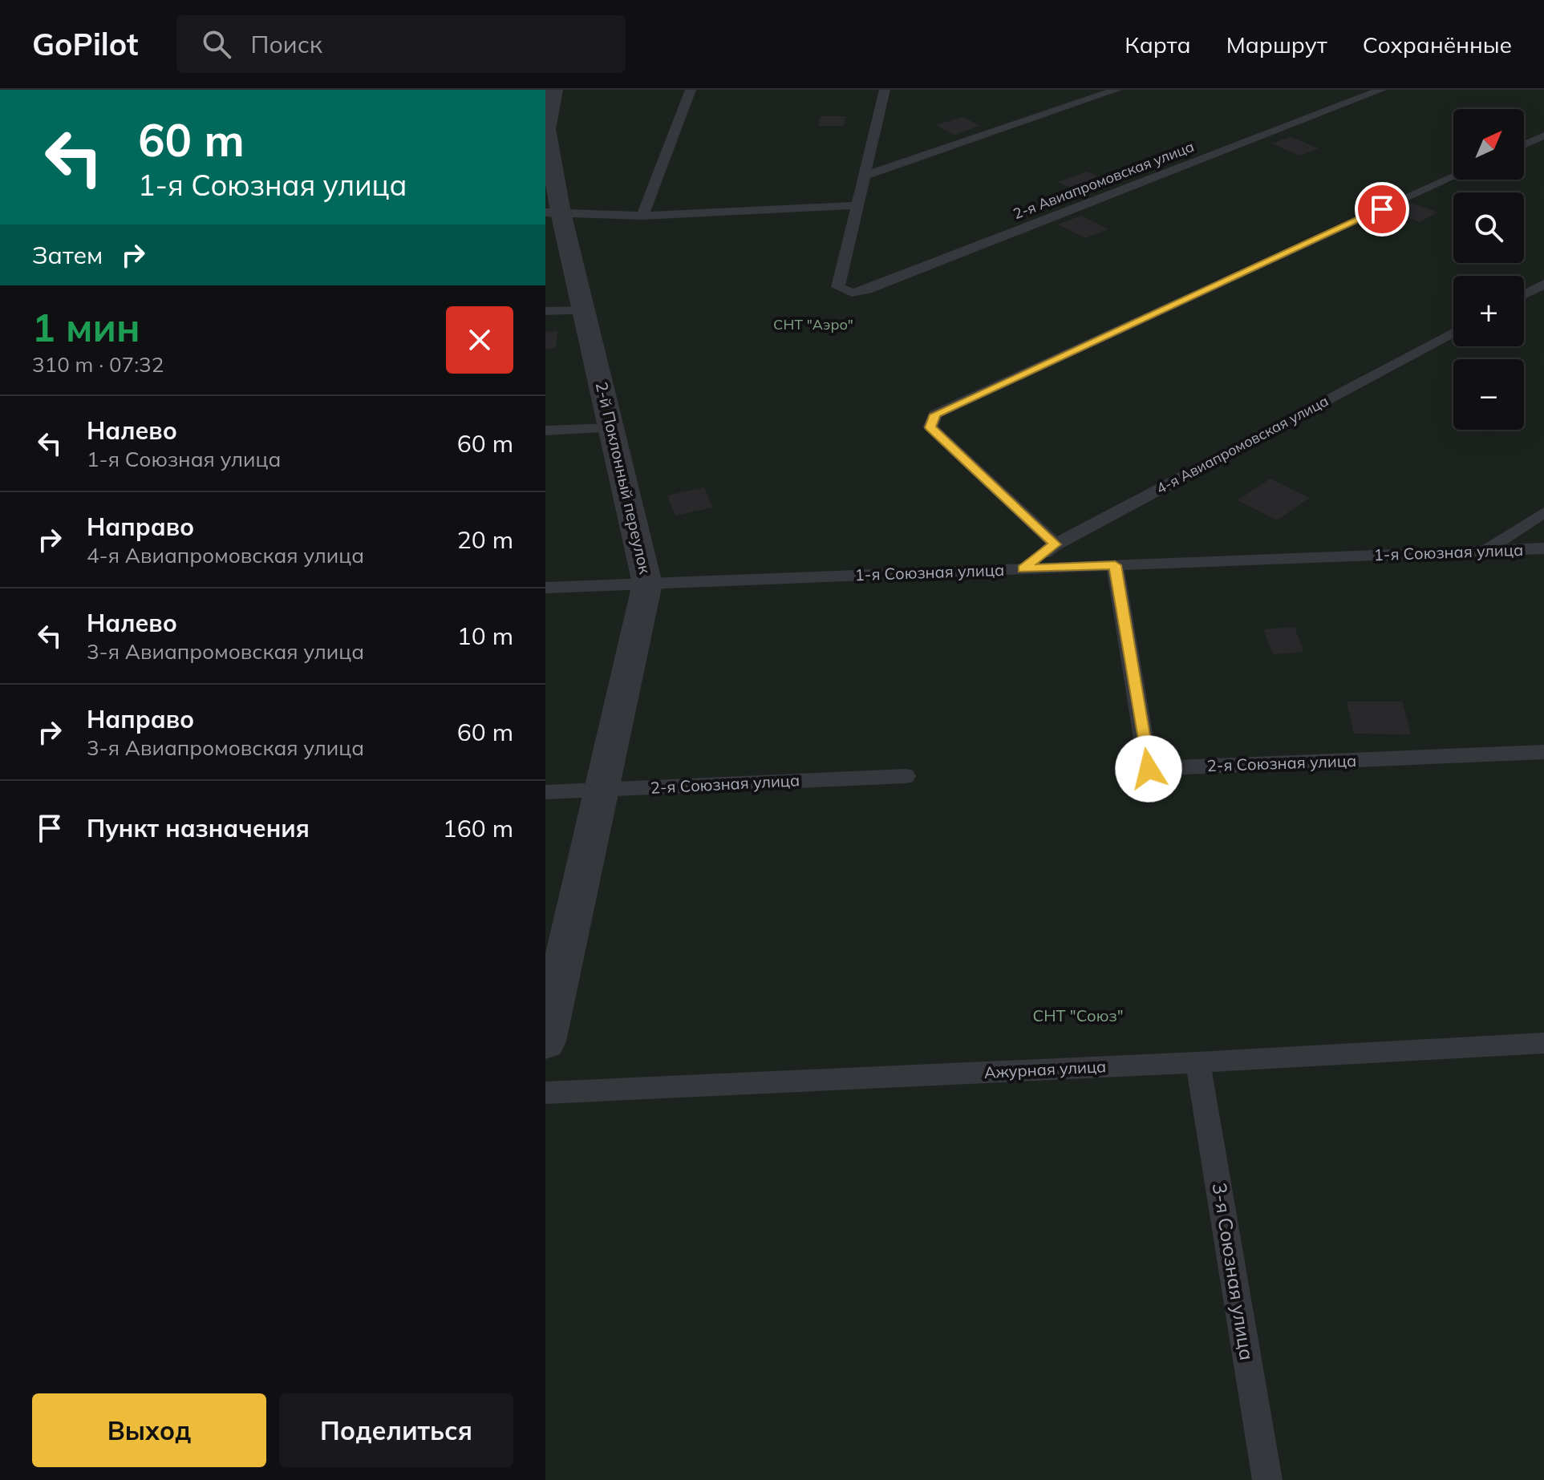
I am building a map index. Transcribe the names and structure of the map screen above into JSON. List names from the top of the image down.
{
  "streets": {
    "street": ["2-й Поклонный переулок"],
    "lane": [
      "2-я Авиапромовская улица",
      "4-я Авиапромовская улица",
      "1-я Союзная улица",
      "2-я Союзная улица",
      "Ажурная улица",
      "3-я Союзная улица"
    ]
  },
  "crossings": [
    ["4-я Авиапромовская улица", "1-я Союзная улица"],
    ["2-й Поклонный переулок", "1-я Союзная улица"],
    ["2-й Поклонный переулок", "2-я Союзная улица"],
    ["1-я Союзная улица", "2-я Союзная улица"],
    ["Ажурная улица", "3-я Союзная улица"]
  ],
  "parks": ["СНТ \"Аэро\"", "СНТ \"Союз\""],
  "north": "top right",
  "page": {
    "header": "GoPilot",
    "search": "Поиск",
    "nav": ["Карта", "Маршрут", "Сохранённые"],
    "turn": ["60 m", "1-я Союзная улица"],
    "map_buttons": ["+", "−"],
    "then": "Затем",
    "heading": ["1 мин", "310 m · 07:32"],
    "list": [
      {
        "name": "Налево",
        "note": "1-я Союзная улица",
        "value": "60 m"
      },
      {
        "name": "Направо",
        "note": "4-я Авиапромовская улица",
        "value": "20 m"
      },
      {
        "name": "Налево",
        "note": "3-я Авиапромовская улица",
        "value": "10 m"
      },
      {
        "name": "Направо",
        "note": "3-я Авиапромовская улица",
        "value": "60 m"
      },
      {
        "name": "Пункт назначения",
        "value": "160 m"
      }
    ],
    "buttons": ["Выход", "Поделиться"]
  }
}
